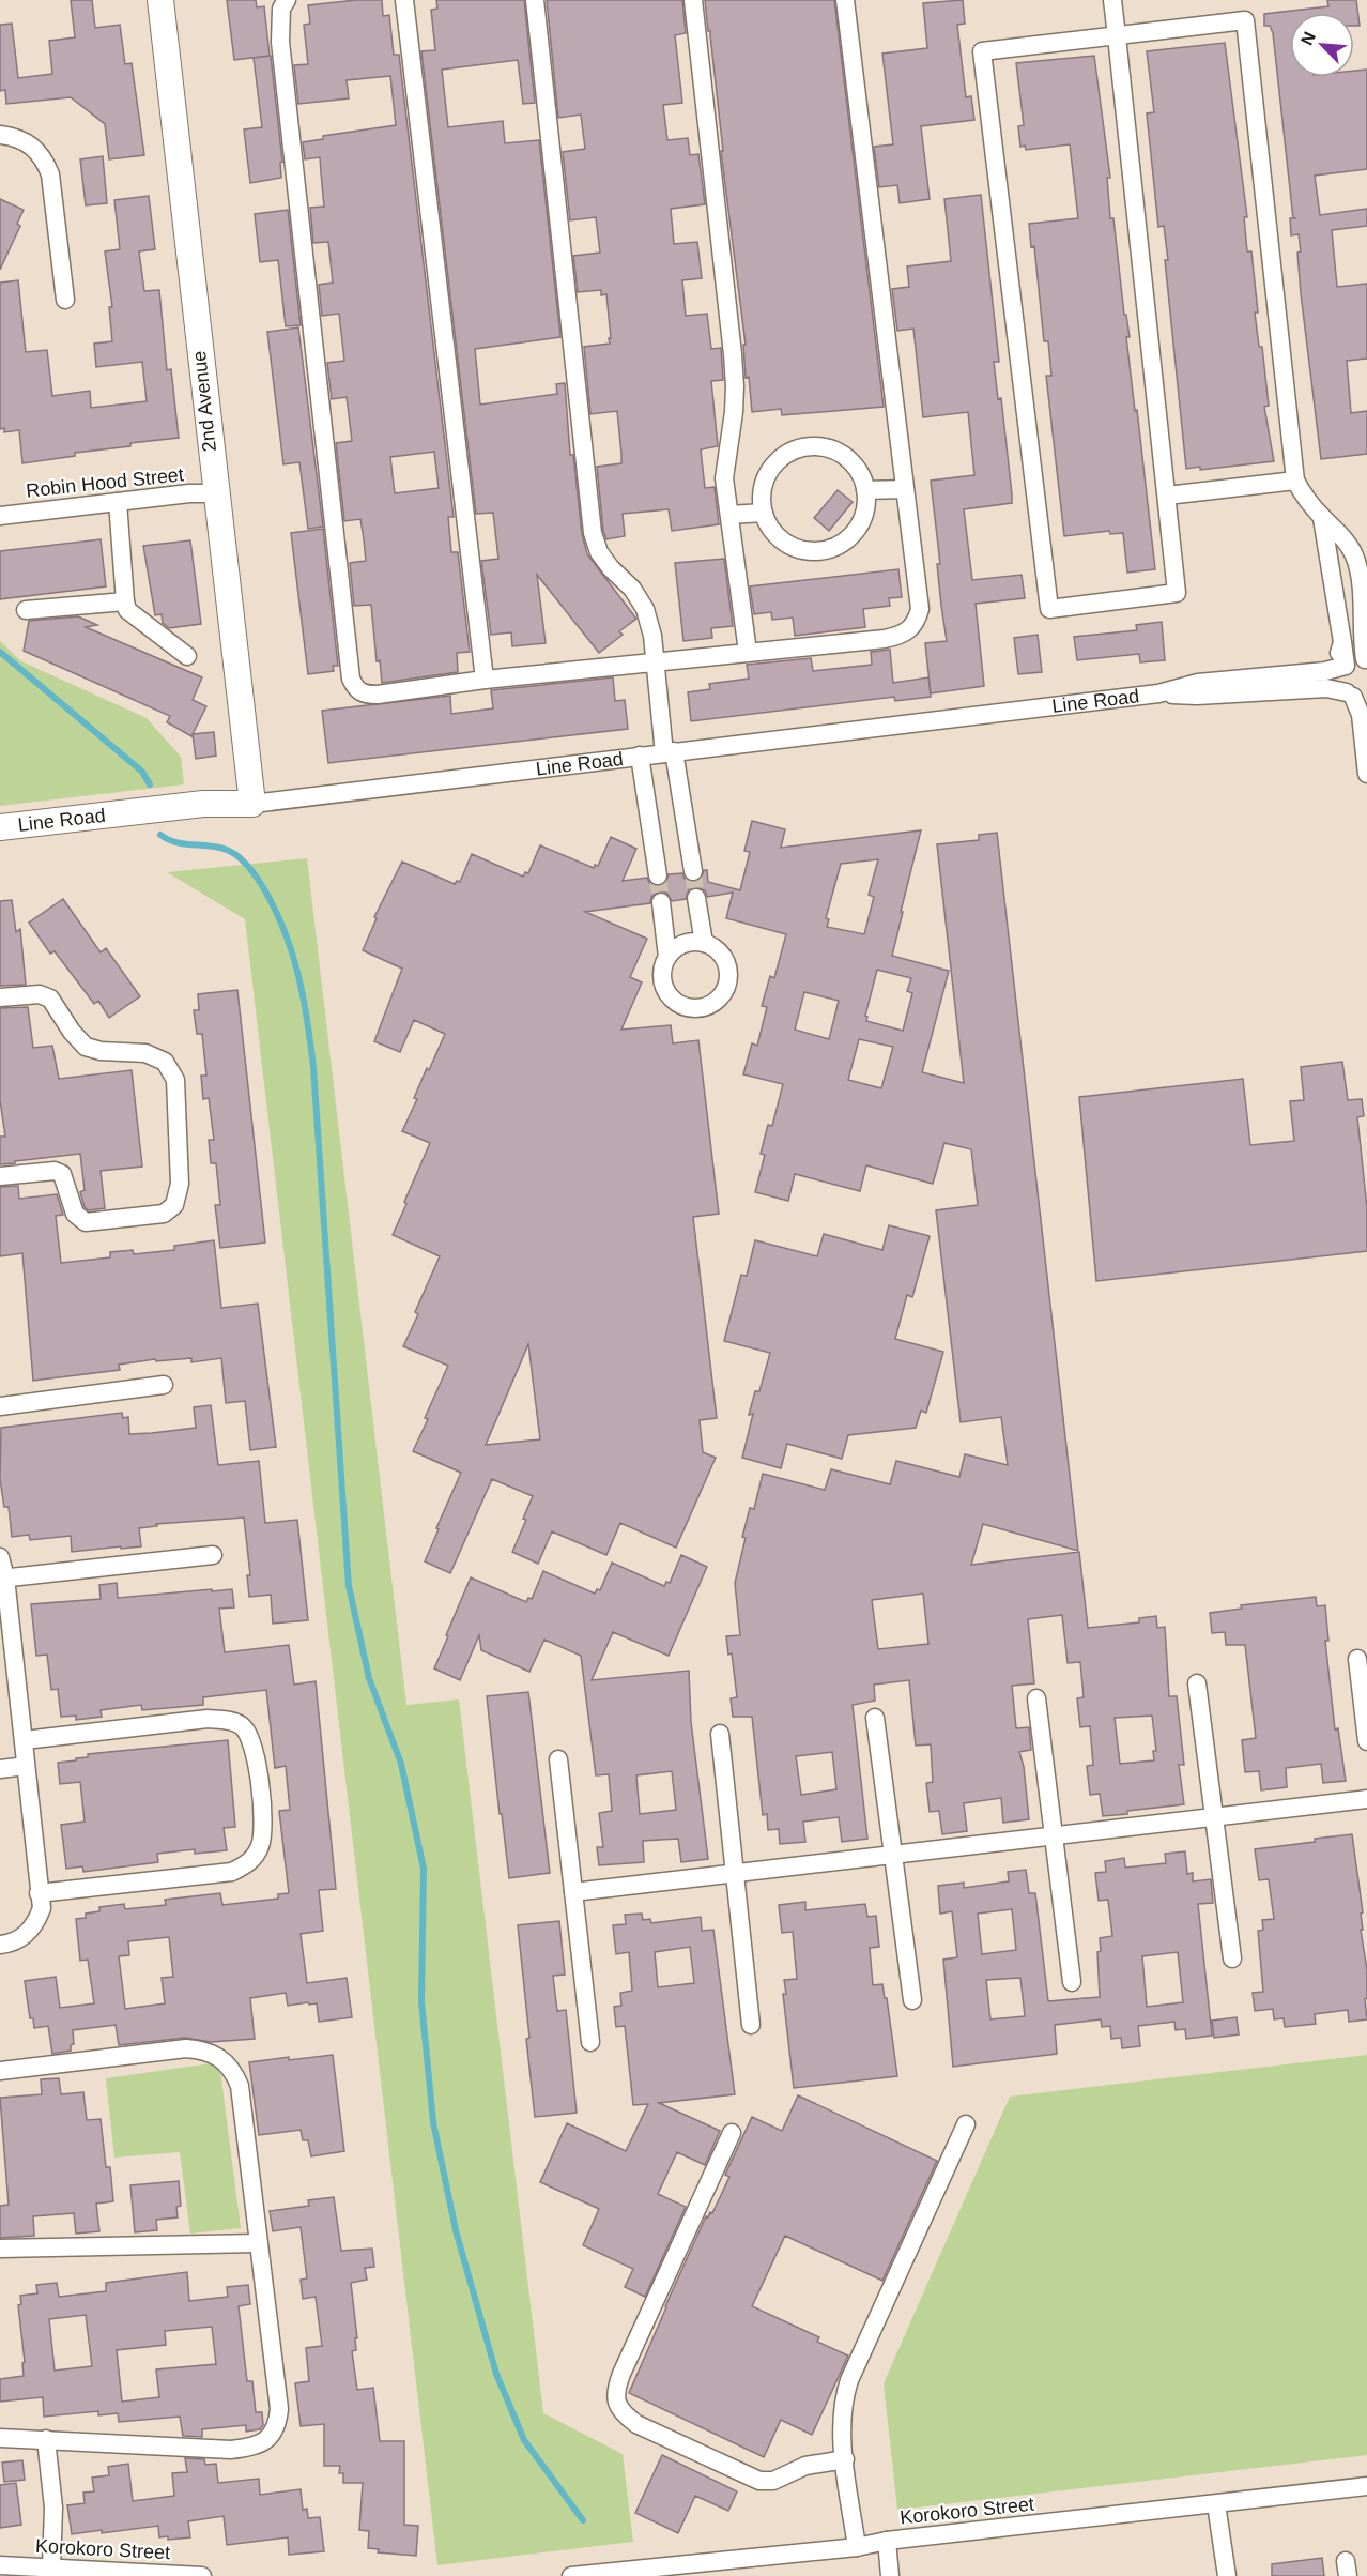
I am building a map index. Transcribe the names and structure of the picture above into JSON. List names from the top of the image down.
{
  "streets": {
    "street": [
      "2nd Avenue",
      "Robin Hood Street",
      "Line Road",
      "Korokoro Street"
    ]
  },
  "crossings": [
    ["2nd Avenue", "Robin Hood Street"],
    ["2nd Avenue", "Line Road"]
  ],
  "north": "top left"
}
